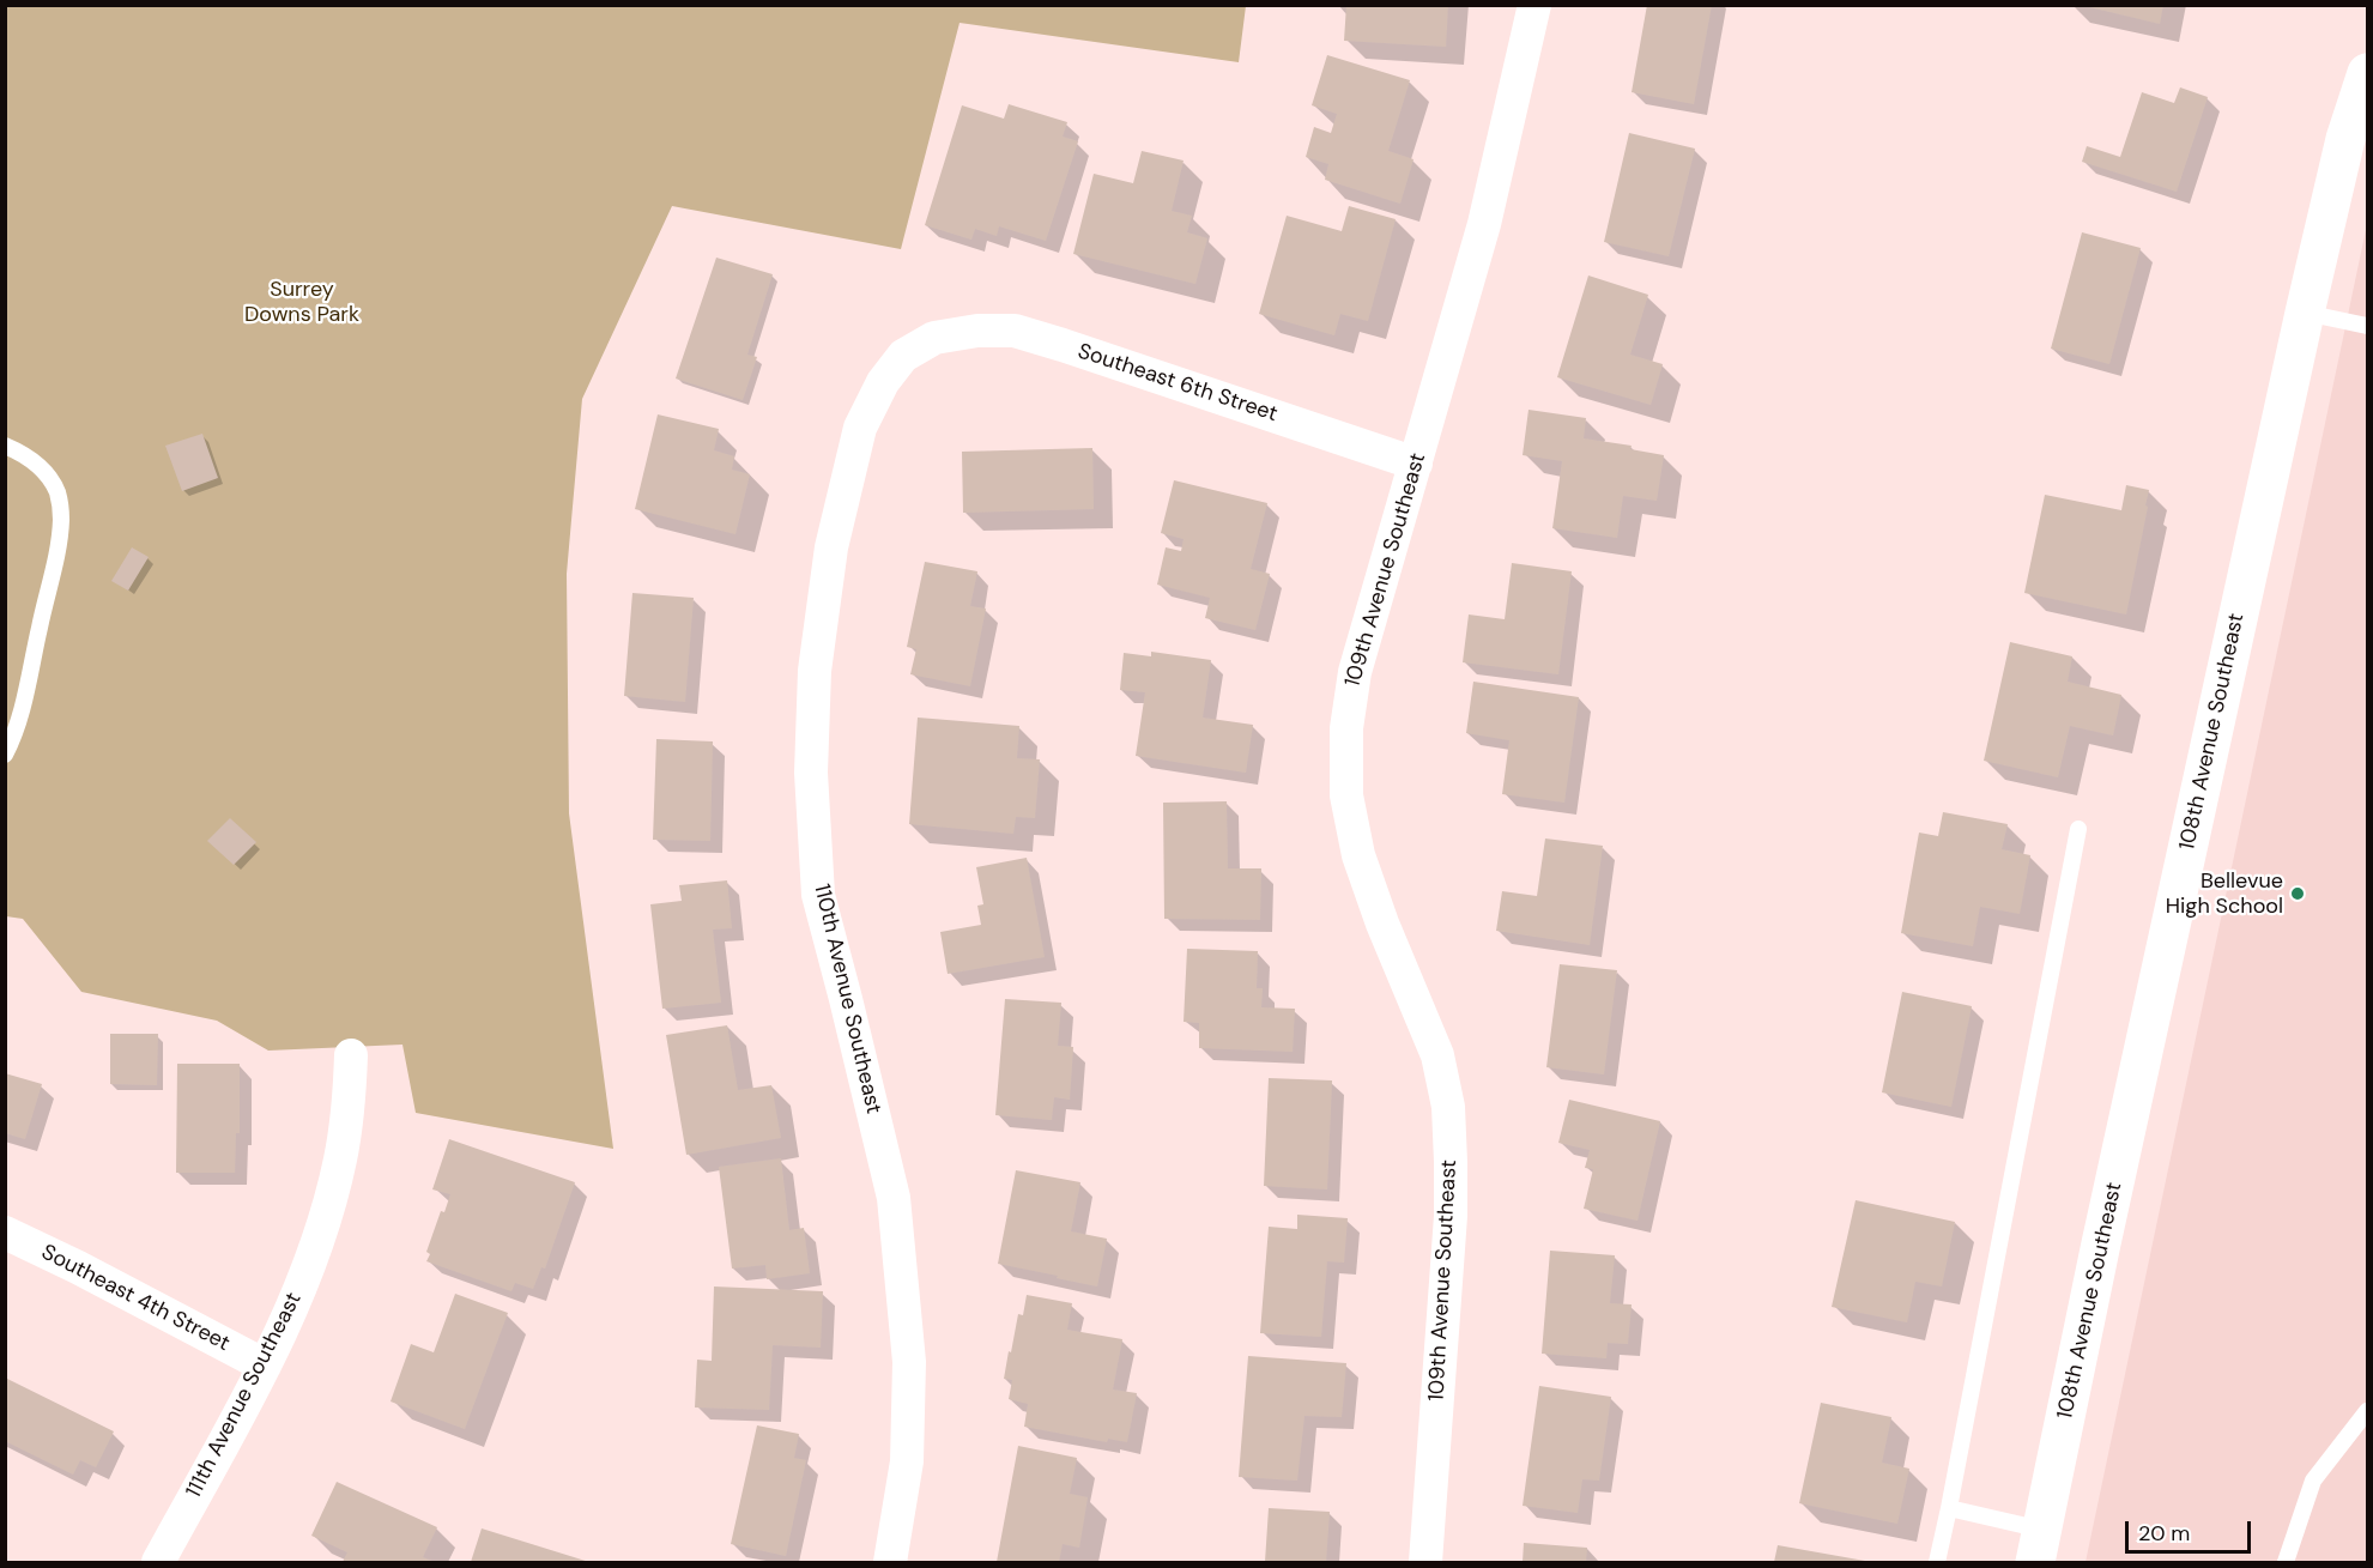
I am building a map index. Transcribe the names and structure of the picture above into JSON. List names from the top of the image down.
{
  "streets": {
    "street": [
      "Southeast 6th Street",
      "109th Avenue Southeast",
      "108th Avenue Southeast",
      "110th Avenue Southeast",
      "Southeast 4th Street",
      "111th Avenue Southeast"
    ]
  },
  "crossings": [
    ["Southeast 6th Street", "109th Avenue Southeast"],
    ["Southeast 6th Street", "110th Avenue Southeast"],
    ["Southeast 4th Street", "111th Avenue Southeast"]
  ],
  "parks": ["Surrey Downs Park"],
  "places": ["Bellevue High School"],
  "scale_bar": "20 m"
}
